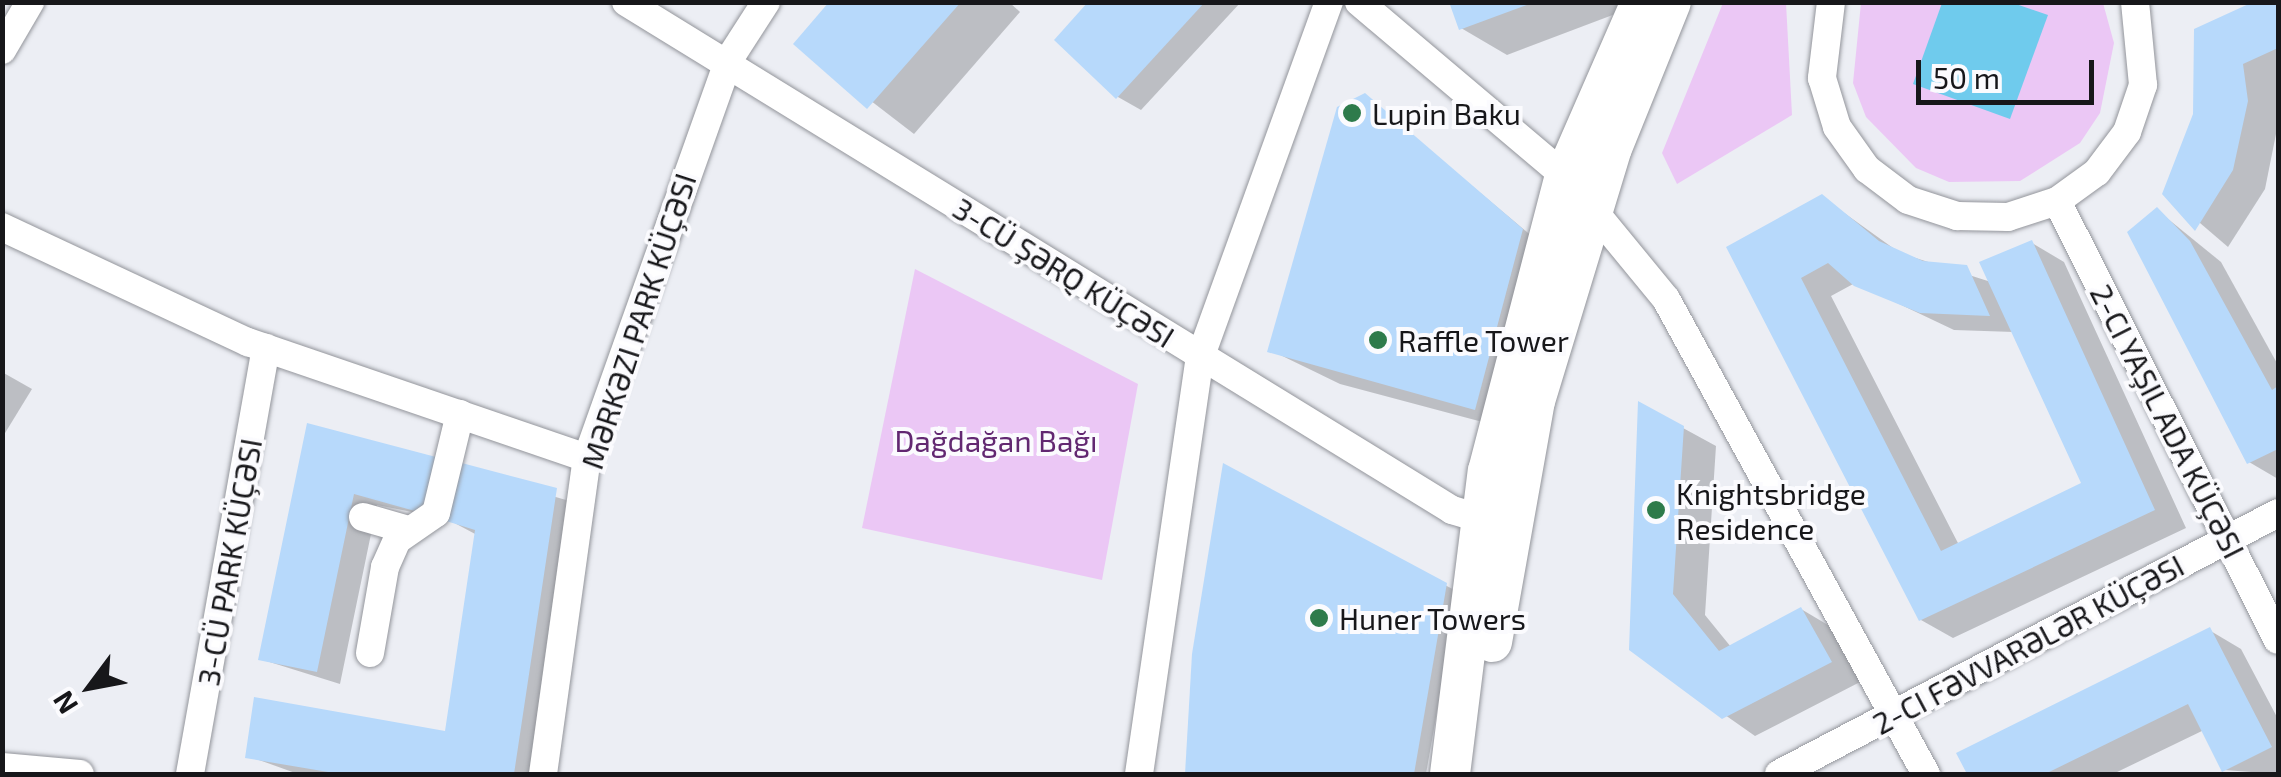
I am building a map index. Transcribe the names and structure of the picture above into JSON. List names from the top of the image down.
{
  "streets": {
    "street": [
      "3-CÜ ŞƏRQ KÜÇƏSI",
      "MƏRKƏZI PARK KÜÇƏSI",
      "3-CÜ PARK KÜÇƏSI",
      "2-CI FƏVVARƏLƏR KÜÇƏSI"
    ]
  },
  "crossings": [
    ["3-CÜ ŞƏRQ KÜÇƏSI", "MƏRKƏZI PARK KÜÇƏSI"]
  ],
  "parks": ["Dağdağan Bağı"],
  "places": [
    "Lupin Baku",
    "Raffle Tower",
    "Knightsbridge Residence",
    "Huner Towers"
  ],
  "scale_bar": "50 m",
  "north": "bottom left"
}
